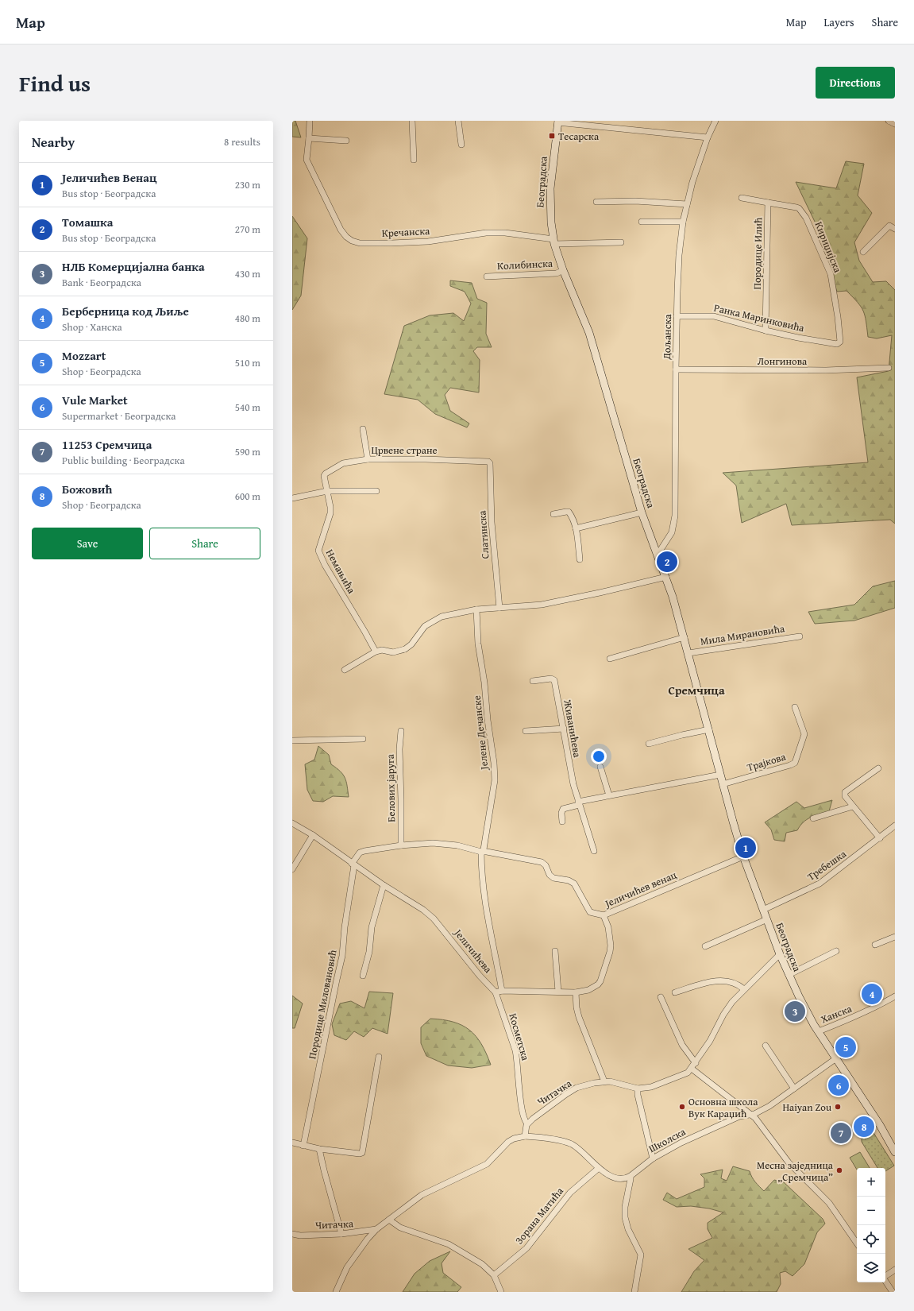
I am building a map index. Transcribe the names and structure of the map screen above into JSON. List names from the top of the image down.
{
  "streets": {
    "main road": ["Београдска"],
    "street": [
      "Кречанска",
      "Кириџијска",
      "Породице Илић",
      "Колибинска",
      "Ранка Маринковића",
      "Дољанска",
      "Лонгинова",
      "Црвене стране",
      "Слатинска",
      "Немањића",
      "Мила Мирановића",
      "Живанићева",
      "Јелене Дечанске",
      "Трајкова",
      "Белових јаруга",
      "Требешка",
      "Јеличићев венац",
      "Јеличићева",
      "Породице Миловановић",
      "Ханска",
      "Косметска",
      "Читачка",
      "Школска",
      "Зорана Матића"
    ]
  },
  "crossings": [
    ["Београдска", "Кречанска"],
    ["Београдска", "Колибинска"],
    ["Београдска", "Дољанска"],
    ["Београдска", "Мила Мирановића"],
    ["Београдска", "Трајкова"],
    ["Београдска", "Требешка"],
    ["Београдска", "Јеличићев венац"],
    ["Београдска", "Ханска"],
    ["Београдска", "Читачка"],
    ["Београдска", "Школска"],
    ["Кириџијска", "Породице Илић"],
    ["Кириџијска", "Ранка Маринковића"],
    ["Породице Илић", "Ранка Маринковића"],
    ["Ранка Маринковића", "Дољанска"],
    ["Дољанска", "Лонгинова"],
    ["Црвене стране", "Слатинска"],
    ["Црвене стране", "Немањића"],
    ["Јелене Дечанске", "Јеличићев венац"],
    ["Белових јаруга", "Јеличићев венац"],
    ["Јеличићев венац", "Јеличићева"],
    ["Јеличићев венац", "Породице Миловановић"],
    ["Јеличићева", "Породице Миловановић"],
    ["Јеличићева", "Косметска"],
    ["Косметска", "Читачка"]
  ],
  "districts": ["Сремчица"],
  "places": {
    "transit": ["Тесарска"],
    "other": ["Основна школа Вук Караџић", "Haiyan Zou", "Месна заједница „Сремчица”"]
  },
  "page": {
    "header": "Map",
    "nav": ["Map", "Layers", "Share"],
    "title": "Find us",
    "buttons": [
      "Directions",
      ["Save", "Share"]
    ],
    "heading": ["Nearby", "8 results"],
    "list": [
      {
        "mark": "1",
        "name": "Јеличићев Венац",
        "note": "Bus stop · Београдска",
        "value": "230 m"
      },
      {
        "mark": "2",
        "name": "Томашка",
        "note": "Bus stop · Београдска",
        "value": "270 m"
      },
      {
        "mark": "3",
        "name": "НЛБ Комерцијална банка",
        "note": "Bank · Београдска",
        "value": "430 m"
      },
      {
        "mark": "4",
        "name": "Берберница код Љиље",
        "note": "Shop · Ханска",
        "value": "480 m"
      },
      {
        "mark": "5",
        "name": "Mozzart",
        "note": "Shop · Београдска",
        "value": "510 m"
      },
      {
        "mark": "6",
        "name": "Vule Market",
        "note": "Supermarket · Београдска",
        "value": "540 m"
      },
      {
        "mark": "7",
        "name": "11253 Сремчица",
        "note": "Public building · Београдска",
        "value": "590 m"
      },
      {
        "mark": "8",
        "name": "Божовић",
        "note": "Shop · Београдска",
        "value": "600 m"
      }
    ],
    "pins": [
      "2",
      "1",
      "4",
      "3",
      "5",
      "6",
      "8",
      "7"
    ],
    "map_buttons": ["+", "−"]
  }
}
